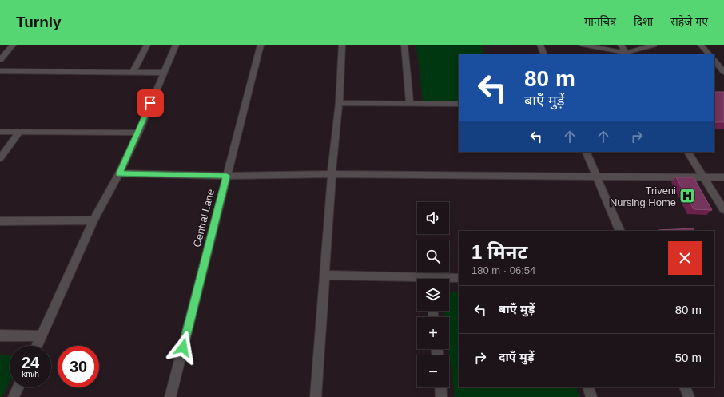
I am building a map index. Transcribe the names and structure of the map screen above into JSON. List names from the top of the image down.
{
  "streets": {
    "street": ["Central Lane"]
  },
  "places": {
    "hospital": ["Triveni Nursing Home"]
  },
  "page": {
    "header": "Turnly",
    "nav": ["मानचित्र", "दिशा", "सहेजे गए"],
    "turn": ["80 m", "बाएँ मुड़ें"],
    "map_buttons": ["+", "−"],
    "heading": ["1 मिनट", "180 m · 06:54"],
    "list": [
      {
        "name": "बाएँ मुड़ें",
        "value": "80 m"
      },
      {
        "name": "दाएँ मुड़ें",
        "value": "50 m"
      }
    ],
    "speed": "24 km/h",
    "limit": "30"
  }
}
